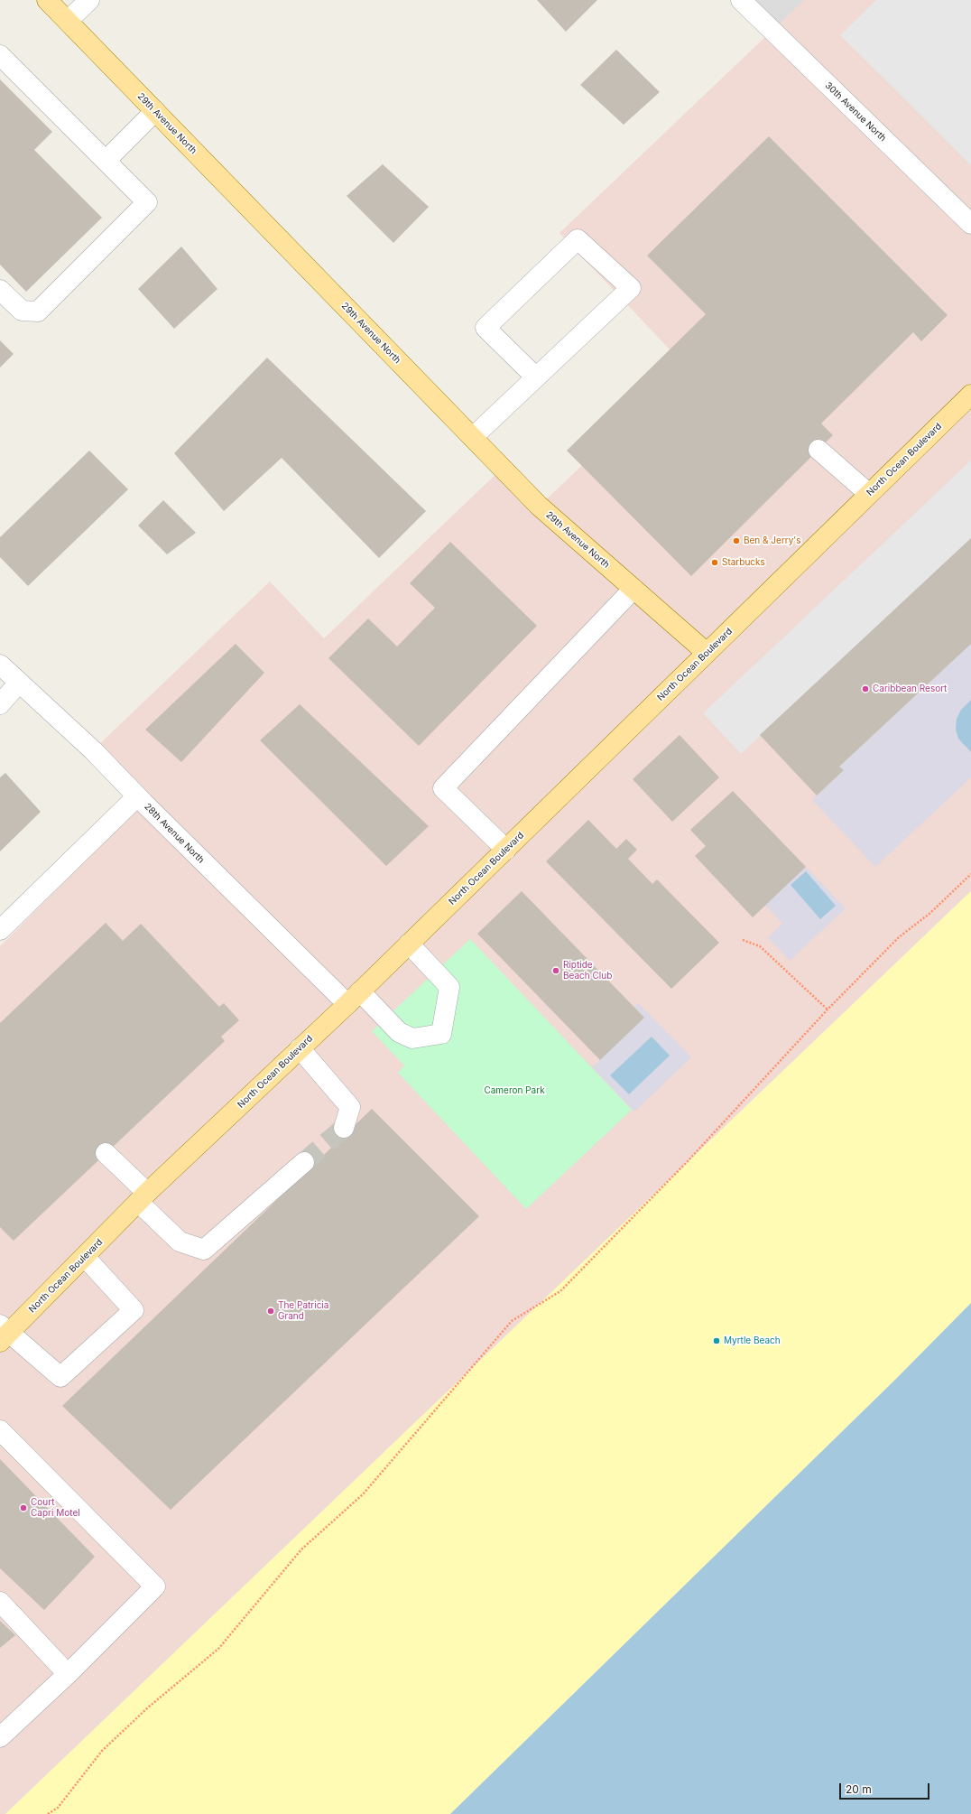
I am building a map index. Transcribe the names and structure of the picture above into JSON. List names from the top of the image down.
{
  "streets": {
    "main road": ["29th Avenue North", "North Ocean Boulevard"],
    "street": ["30th Avenue North", "28th Avenue North"]
  },
  "crossings": [
    ["29th Avenue North", "North Ocean Boulevard"],
    ["North Ocean Boulevard", "28th Avenue North"]
  ],
  "parks": ["Cameron Park"],
  "places": [
    "Ben & Jerry's",
    "Starbucks",
    "Caribbean Resort",
    "Riptide Beach Club",
    "The Patricia Grand",
    "Myrtle Beach",
    "Court Capri Motel"
  ],
  "scale_bar": "20 m"
}
